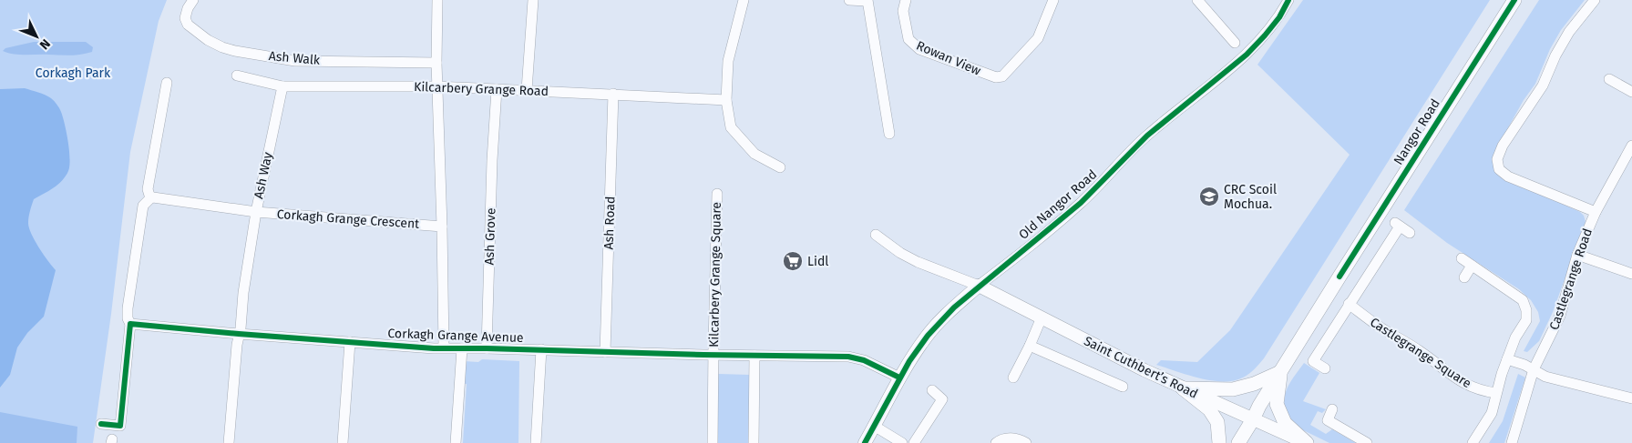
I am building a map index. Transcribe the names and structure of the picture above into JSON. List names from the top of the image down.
{
  "streets": {
    "main road": ["Nangor Road"],
    "street": [
      "Ash Walk",
      "Rowan View",
      "Kilcarbery Grange Road",
      "Ash Way",
      "Old Nangor Road",
      "Corkagh Grange Crescent",
      "Ash Road",
      "Ash Grove",
      "Kilcarbery Grange Square",
      "Castlegrange Road",
      "Corkagh Grange Avenue",
      "Castlegrange Square",
      "Saint Cuthbert’s Road"
    ]
  },
  "crossings": [
    ["Kilcarbery Grange Road", "Ash Way"],
    ["Kilcarbery Grange Road", "Ash Road"],
    ["Kilcarbery Grange Road", "Ash Grove"],
    ["Nangor Road", "Saint Cuthbert’s Road"],
    ["Ash Way", "Corkagh Grange Crescent"],
    ["Old Nangor Road", "Corkagh Grange Avenue"],
    ["Old Nangor Road", "Saint Cuthbert’s Road"],
    ["Ash Road", "Corkagh Grange Avenue"],
    ["Ash Grove", "Corkagh Grange Avenue"],
    ["Kilcarbery Grange Square", "Corkagh Grange Avenue"]
  ],
  "parks": ["Corkagh Park"],
  "places": {
    "school or university": ["CRC Scoil Mochua."],
    "supermarket": ["Lidl"]
  },
  "north": "bottom right"
}
